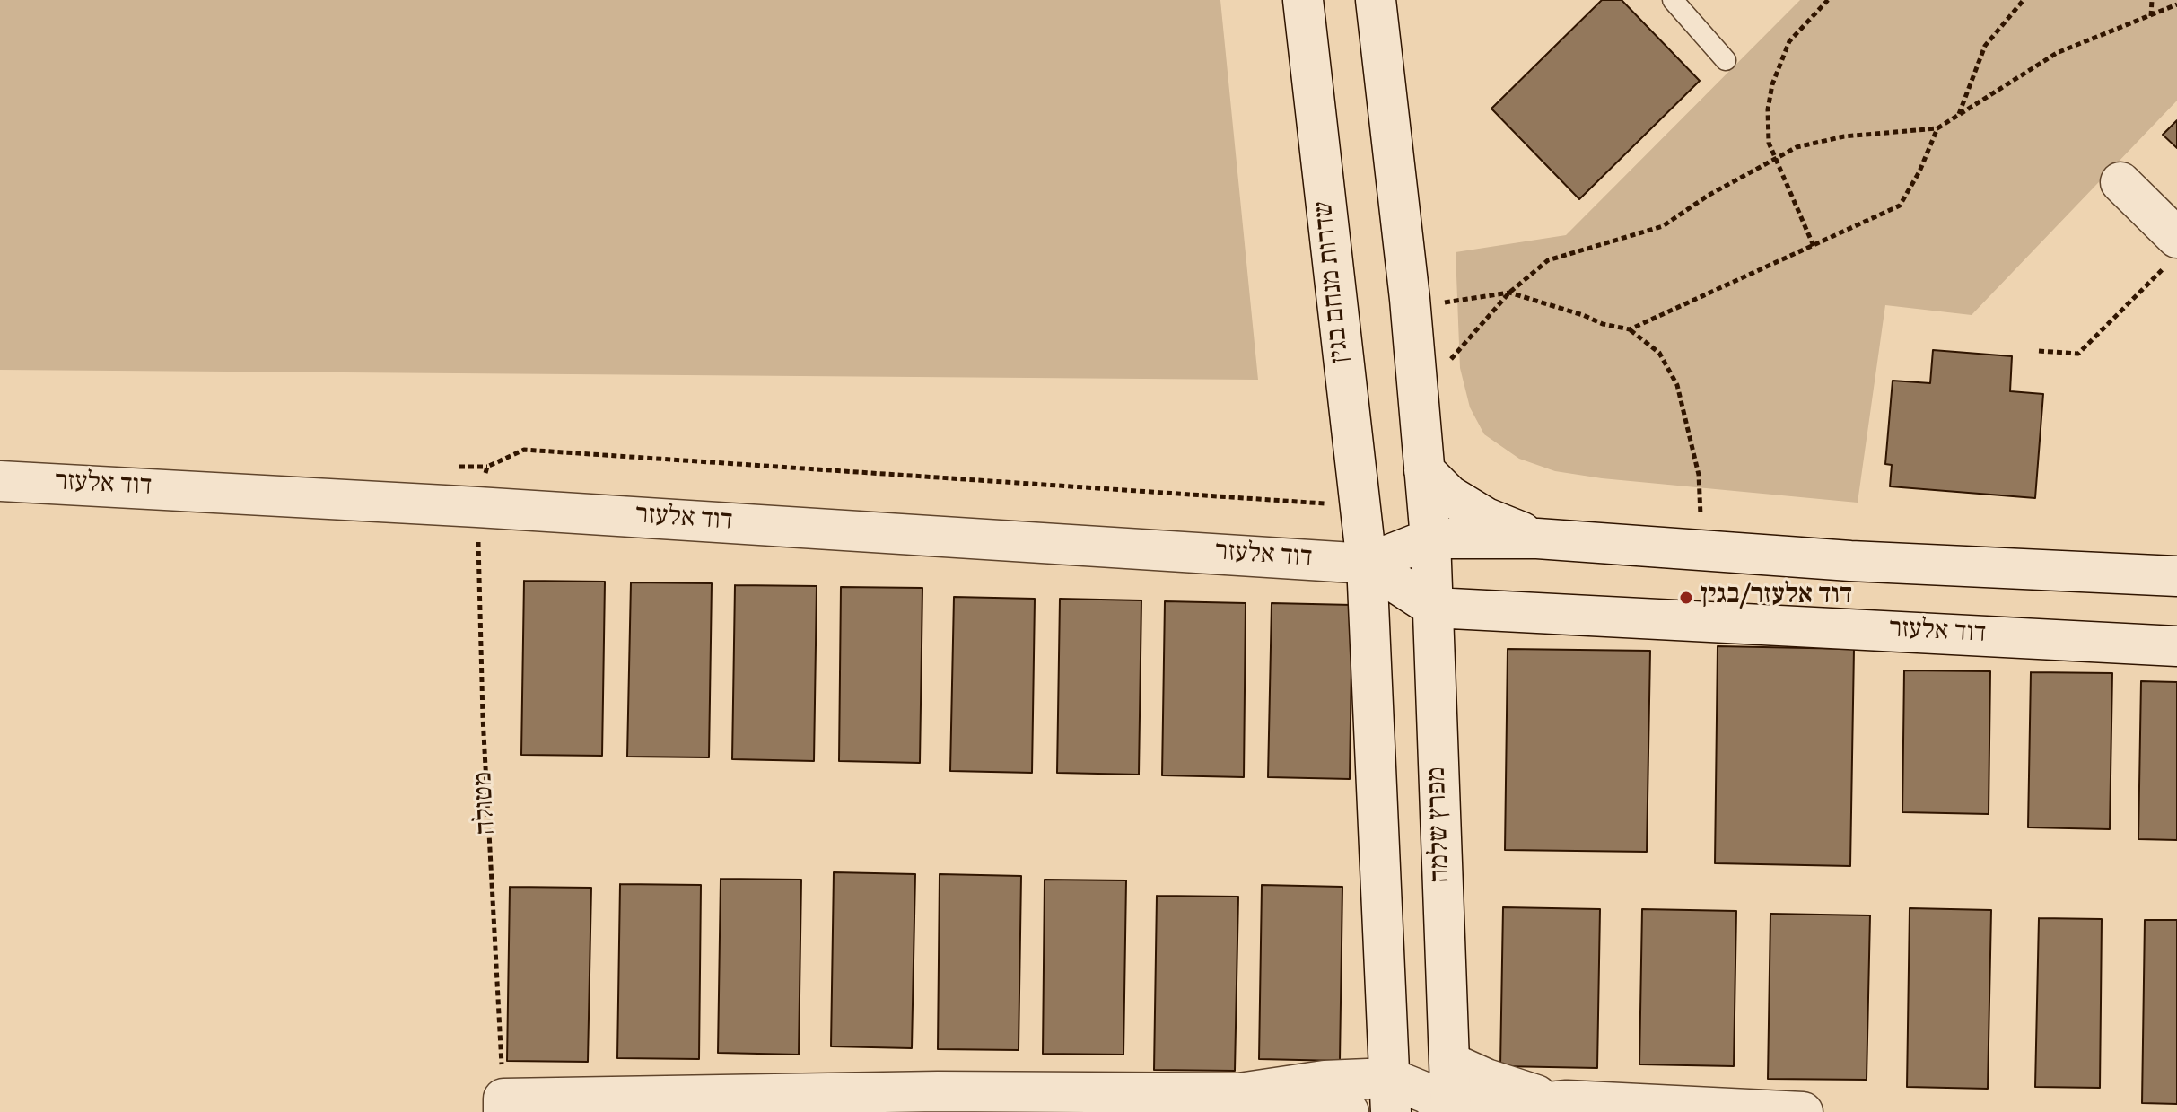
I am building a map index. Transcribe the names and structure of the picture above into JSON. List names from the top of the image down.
{
  "streets": {
    "street": ["שדרות מנחם בגין", "דוד אלעזר", "מפרץ שלמה"],
    "path": ["מטולה"]
  },
  "crossings": [
    ["שדרות מנחם בגין", "דוד אלעזר"],
    ["שדרות מנחם בגין", "מטולה"],
    ["דוד אלעזר", "מטולה"],
    ["דוד אלעזר", "מפרץ שלמה"]
  ],
  "places": ["דוד אלעזר/בגין"]
}
